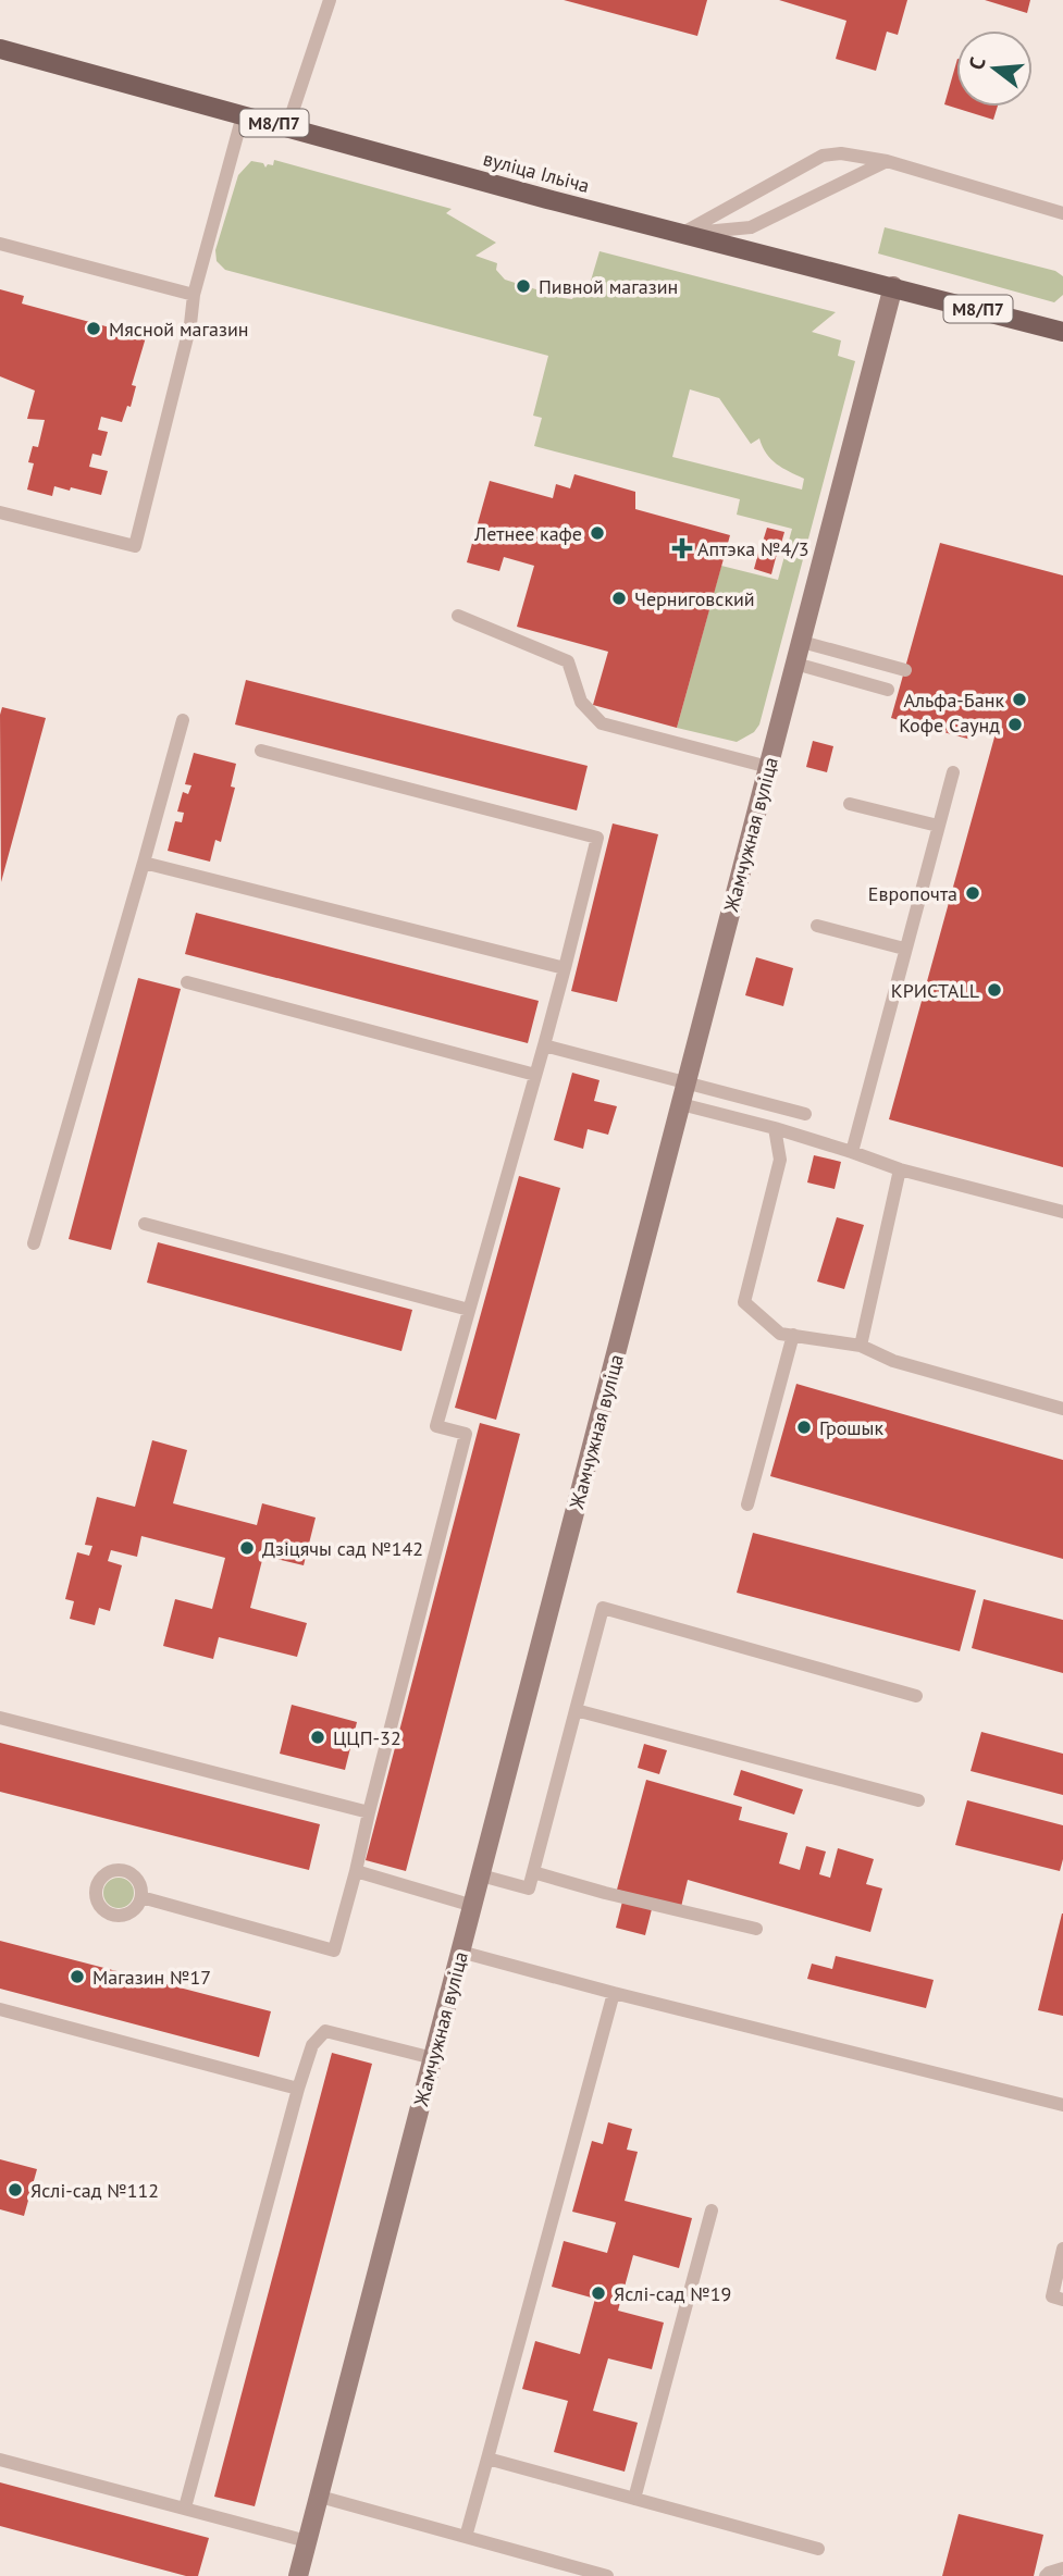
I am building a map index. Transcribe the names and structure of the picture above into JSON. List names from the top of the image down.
{
  "streets": {
    "main road": ["М8/П7", "вуліца Ільіча", "Жамчужная вуліца"]
  },
  "crossings": [
    ["вуліца Ільіча", "Жамчужная вуліца"]
  ],
  "places": {
    "other": [
      "Пивной магазин",
      "Мясной магазин",
      "Летнее кафе",
      "Черниговский",
      "Альфа-Банк",
      "Кофе Саунд",
      "Европочта",
      "КРИСТАLL",
      "Грошык",
      "Дзіцячы сад №142",
      "ЦЦП-32",
      "Магазин №17",
      "Яслі-сад №112",
      "Яслі-сад №19"
    ],
    "health": ["Аптэка №4/3"]
  },
  "north": "left"
}
